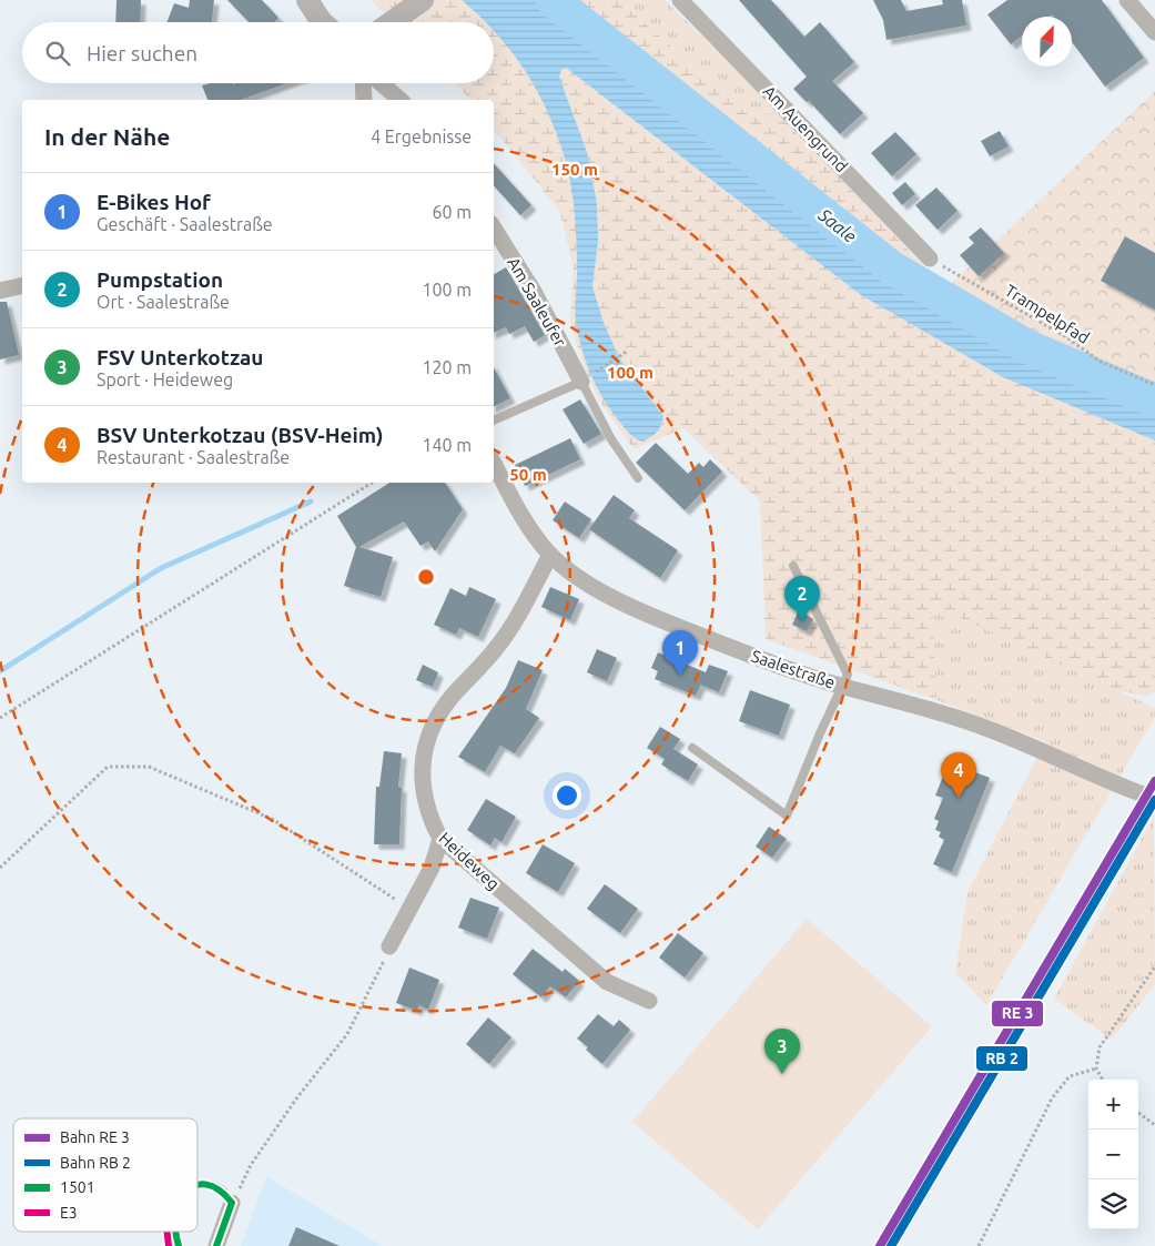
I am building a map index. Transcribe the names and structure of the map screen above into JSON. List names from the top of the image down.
{
  "streets": {
    "street": [
      "Am Auengrund",
      "Am Saaleufer",
      "Saalestraße",
      "Heideweg"
    ],
    "path": ["Trampelpfad"]
  },
  "crossings": [
    ["Am Auengrund", "Trampelpfad"],
    ["Saalestraße", "Heideweg"]
  ],
  "water": ["Saale"],
  "lines": ["transit line 1501", "transit line E3"],
  "legend": [
    "Bahn RE 3",
    "Bahn RB 2",
    "1501",
    "E3"
  ],
  "north": "top right",
  "page": {
    "search": "Hier suchen",
    "heading": ["In der Nähe", "4 Ergebnisse"],
    "list": [
      {
        "mark": "1",
        "name": "E-Bikes Hof",
        "note": "Geschäft · Saalestraße",
        "value": "60 m"
      },
      {
        "mark": "2",
        "name": "Pumpstation",
        "note": "Ort · Saalestraße",
        "value": "100 m"
      },
      {
        "mark": "3",
        "name": "FSV Unterkotzau",
        "note": "Sport · Heideweg",
        "value": "120 m"
      },
      {
        "mark": "4",
        "name": "BSV Unterkotzau (BSV-Heim)",
        "note": "Restaurant · Saalestraße",
        "value": "140 m"
      }
    ],
    "pins": [
      "2",
      "1",
      "4",
      "3"
    ],
    "map_buttons": ["+", "−"]
  },
  "rings": ["150 m", "100 m", "50 m"]
}
